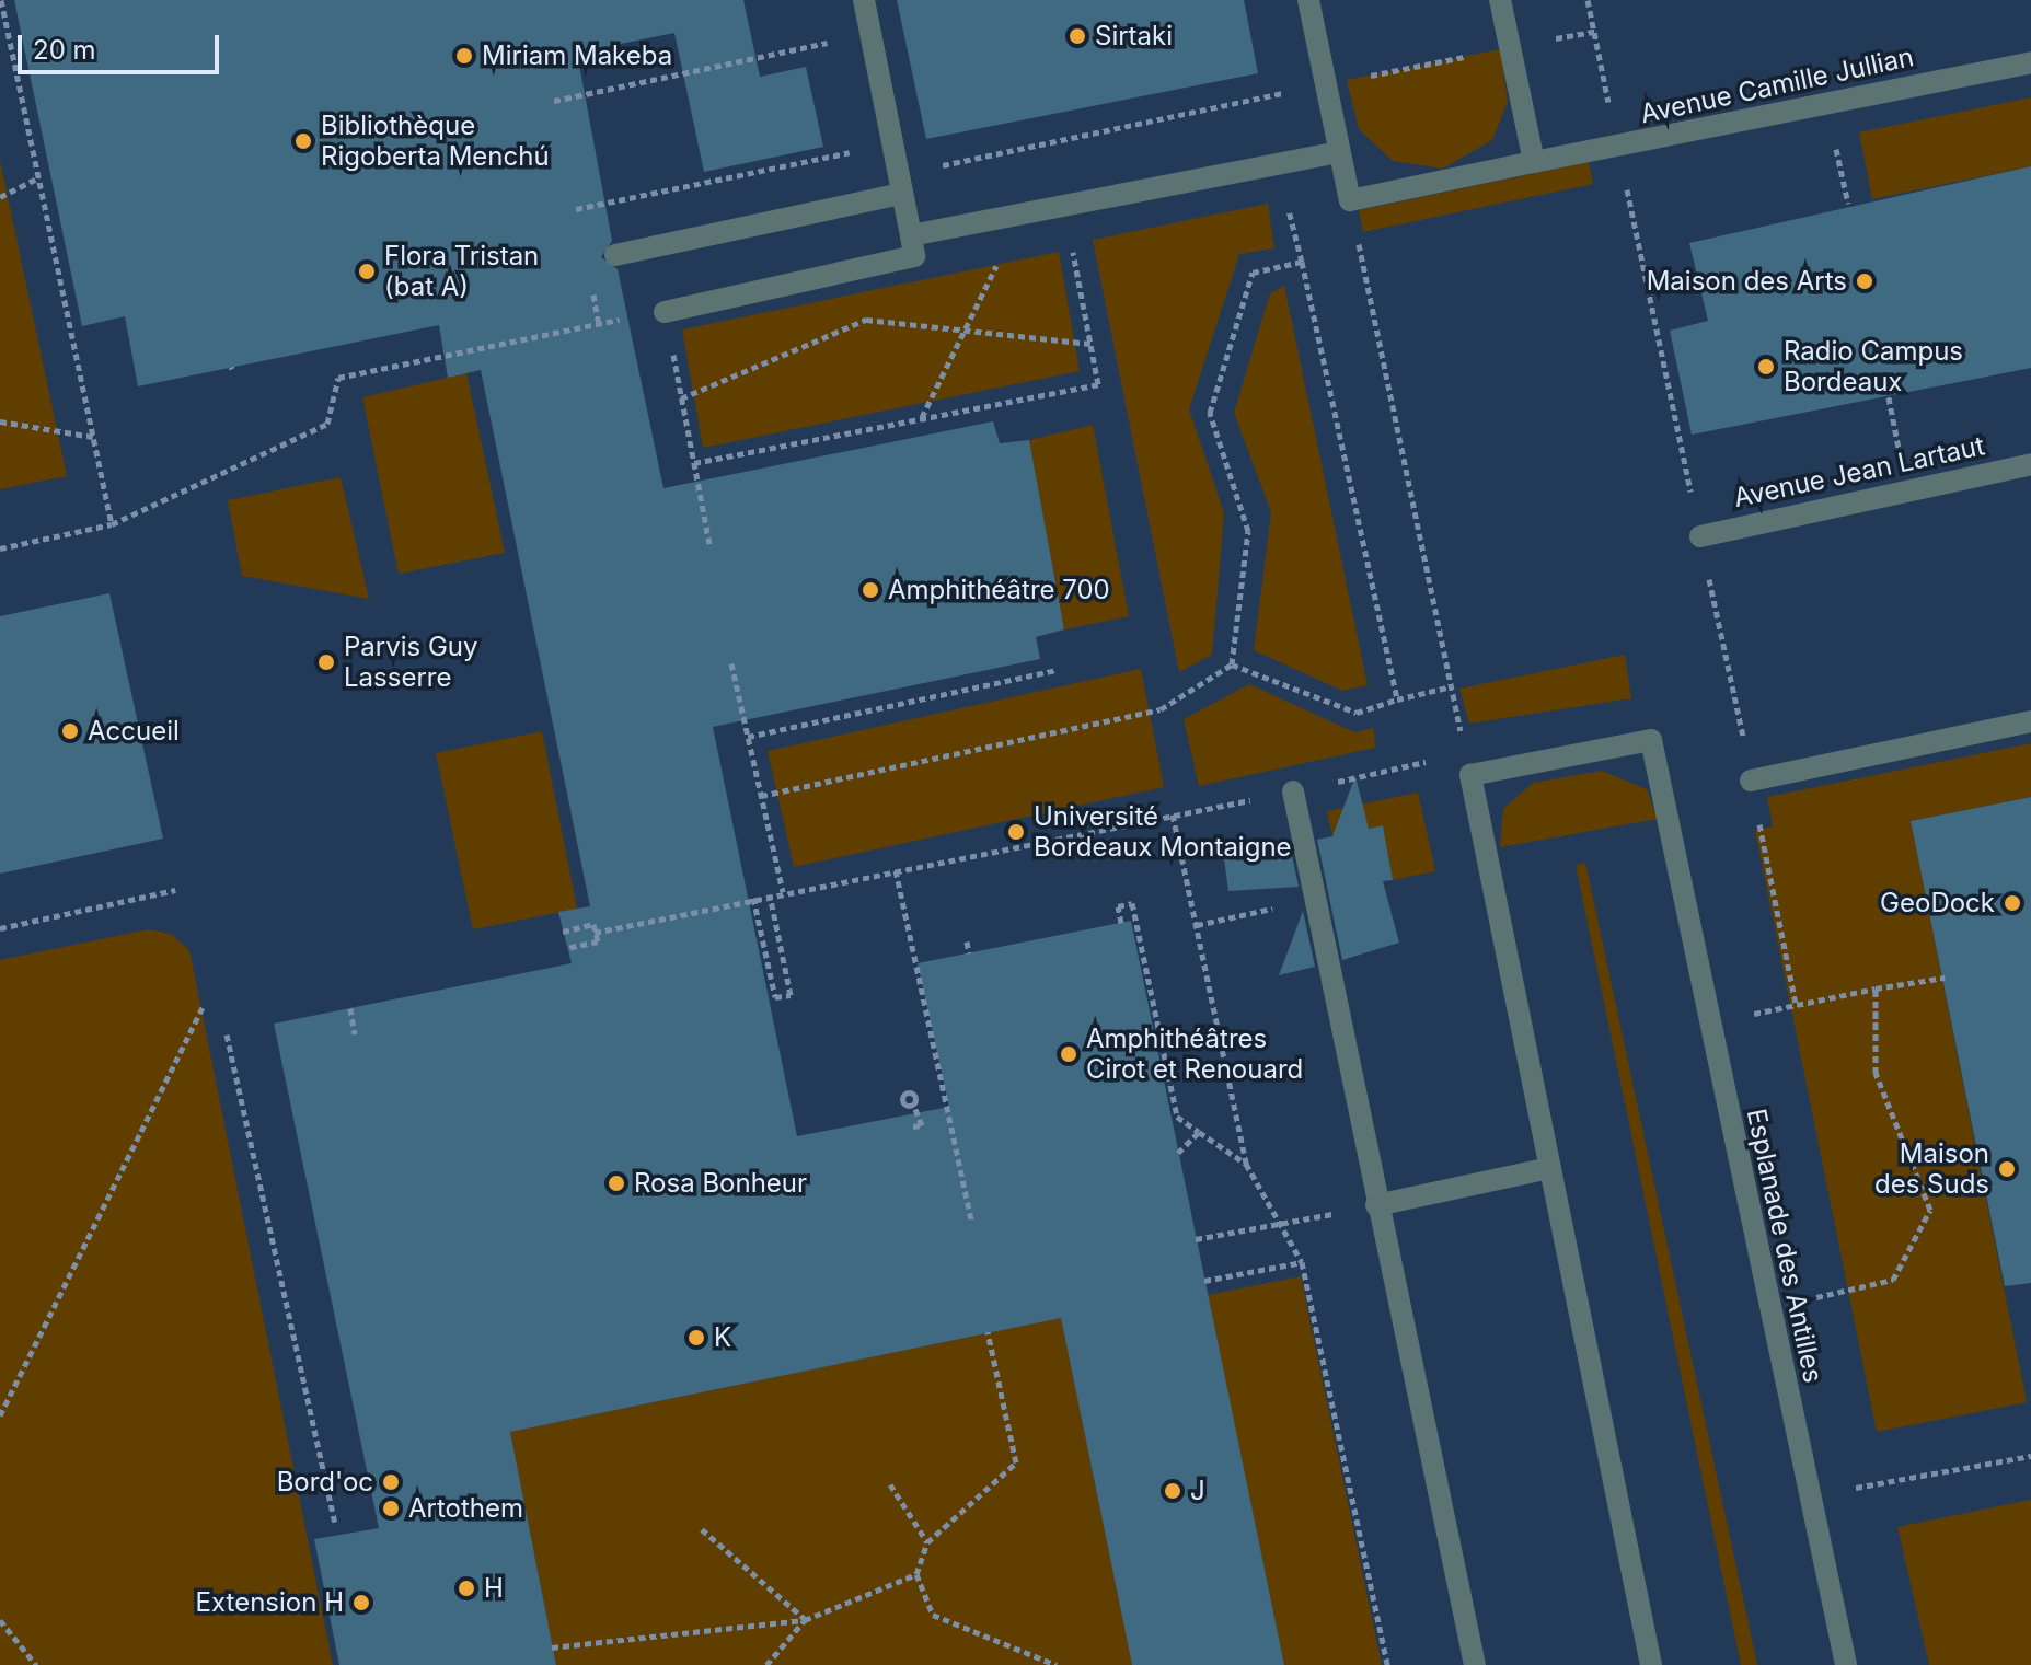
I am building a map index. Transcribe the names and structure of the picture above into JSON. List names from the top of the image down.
{
  "streets": {
    "street": ["Avenue Camille Jullian", "Avenue Jean Lartaut", "Esplanade des Antilles"]
  },
  "places": [
    "Sirtaki",
    "Miriam Makeba",
    "Bibliothèque Rigoberta Menchú",
    "Flora Tristan (bat A)",
    "Maison des Arts",
    "Radio Campus Bordeaux",
    "Amphithéâtre 700",
    "Parvis Guy Lasserre",
    "Accueil",
    "Université Bordeaux Montaigne",
    "GeoDock",
    "Amphithéâtres Cirot et Renouard",
    "Maison des Suds",
    "Rosa Bonheur",
    "K",
    "Bord'oc",
    "J",
    "Artothem",
    "H",
    "Extension H"
  ],
  "scale_bar": "20 m"
}
